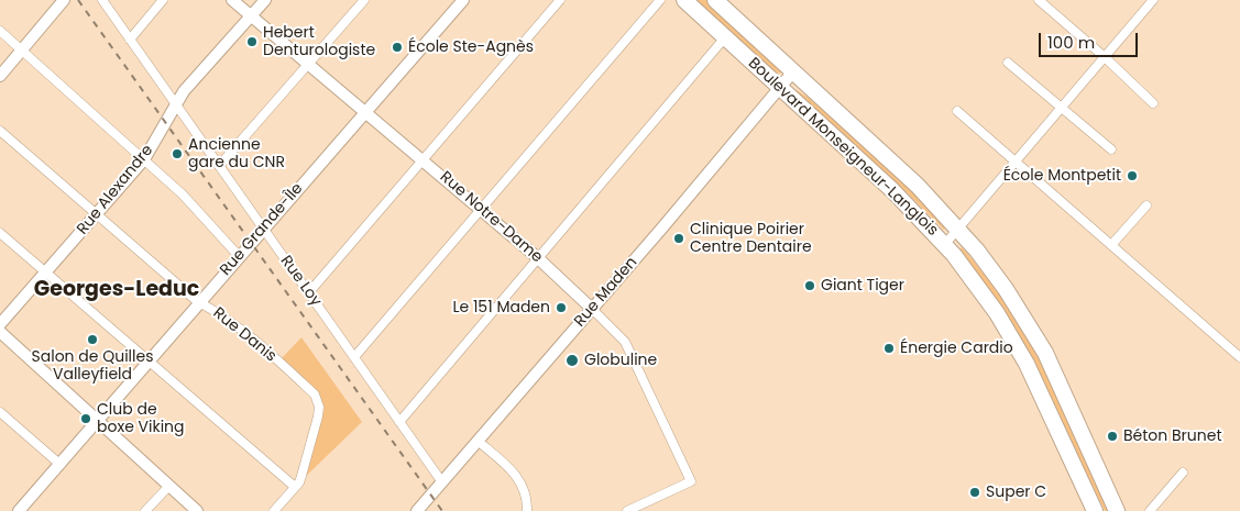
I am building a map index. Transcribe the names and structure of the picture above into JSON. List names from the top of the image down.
{
  "streets": {
    "highway": ["Boulevard Monseigneur-Langlois"],
    "street": [
      "Rue Alexandre",
      "Rue Notre-Dame",
      "Rue Grande-Île",
      "Rue Loy",
      "Rue Maden",
      "Rue Danis"
    ]
  },
  "crossings": [
    ["Boulevard Monseigneur-Langlois", "Rue Maden"],
    ["Rue Alexandre", "Rue Notre-Dame"],
    ["Rue Alexandre", "Rue Loy"],
    ["Rue Alexandre", "Rue Danis"],
    ["Rue Notre-Dame", "Rue Grande-Île"],
    ["Rue Notre-Dame", "Rue Maden"],
    ["Rue Grande-Île", "Rue Loy"],
    ["Rue Grande-Île", "Rue Danis"],
    ["Rue Loy", "Rue Maden"]
  ],
  "districts": ["Georges-Leduc"],
  "places": [
    "Hebert Denturologiste",
    "École Ste-Agnès",
    "Ancienne gare du CNR",
    "École Montpetit",
    "Clinique Poirier Centre Dentaire",
    "Giant Tiger",
    "Le 151 Maden",
    "Salon de Quilles Valleyfield",
    "Énergie Cardio",
    "Globuline",
    "Club de boxe Viking",
    "Béton Brunet",
    "Super C"
  ],
  "scale_bar": "100 m"
}
